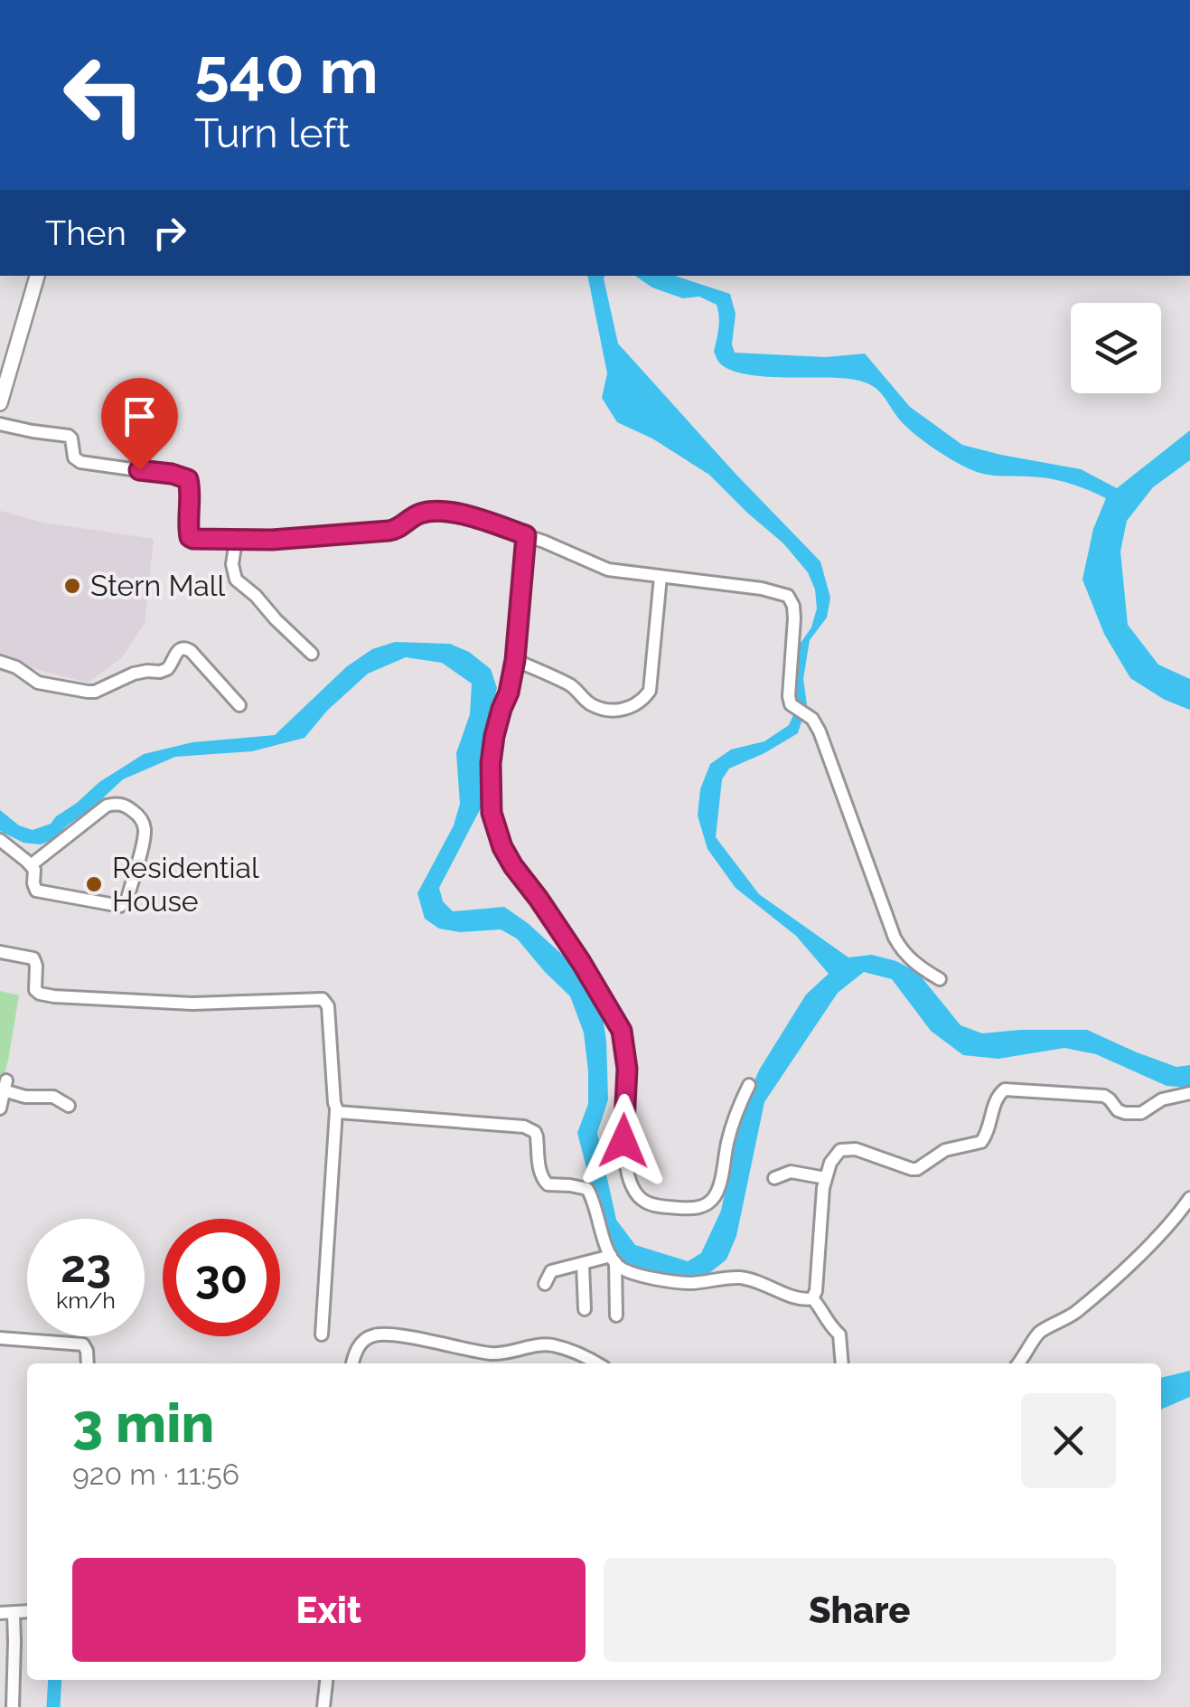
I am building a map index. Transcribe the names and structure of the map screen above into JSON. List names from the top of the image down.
{
  "places": ["Stern Mall", "Residential House"],
  "page": {
    "turn": ["540 m", "Turn left"],
    "then": "Then",
    "speed": "23 km/h",
    "limit": "30",
    "heading": ["3 min", "920 m · 11:56"],
    "buttons": ["Exit", "Share"]
  }
}
